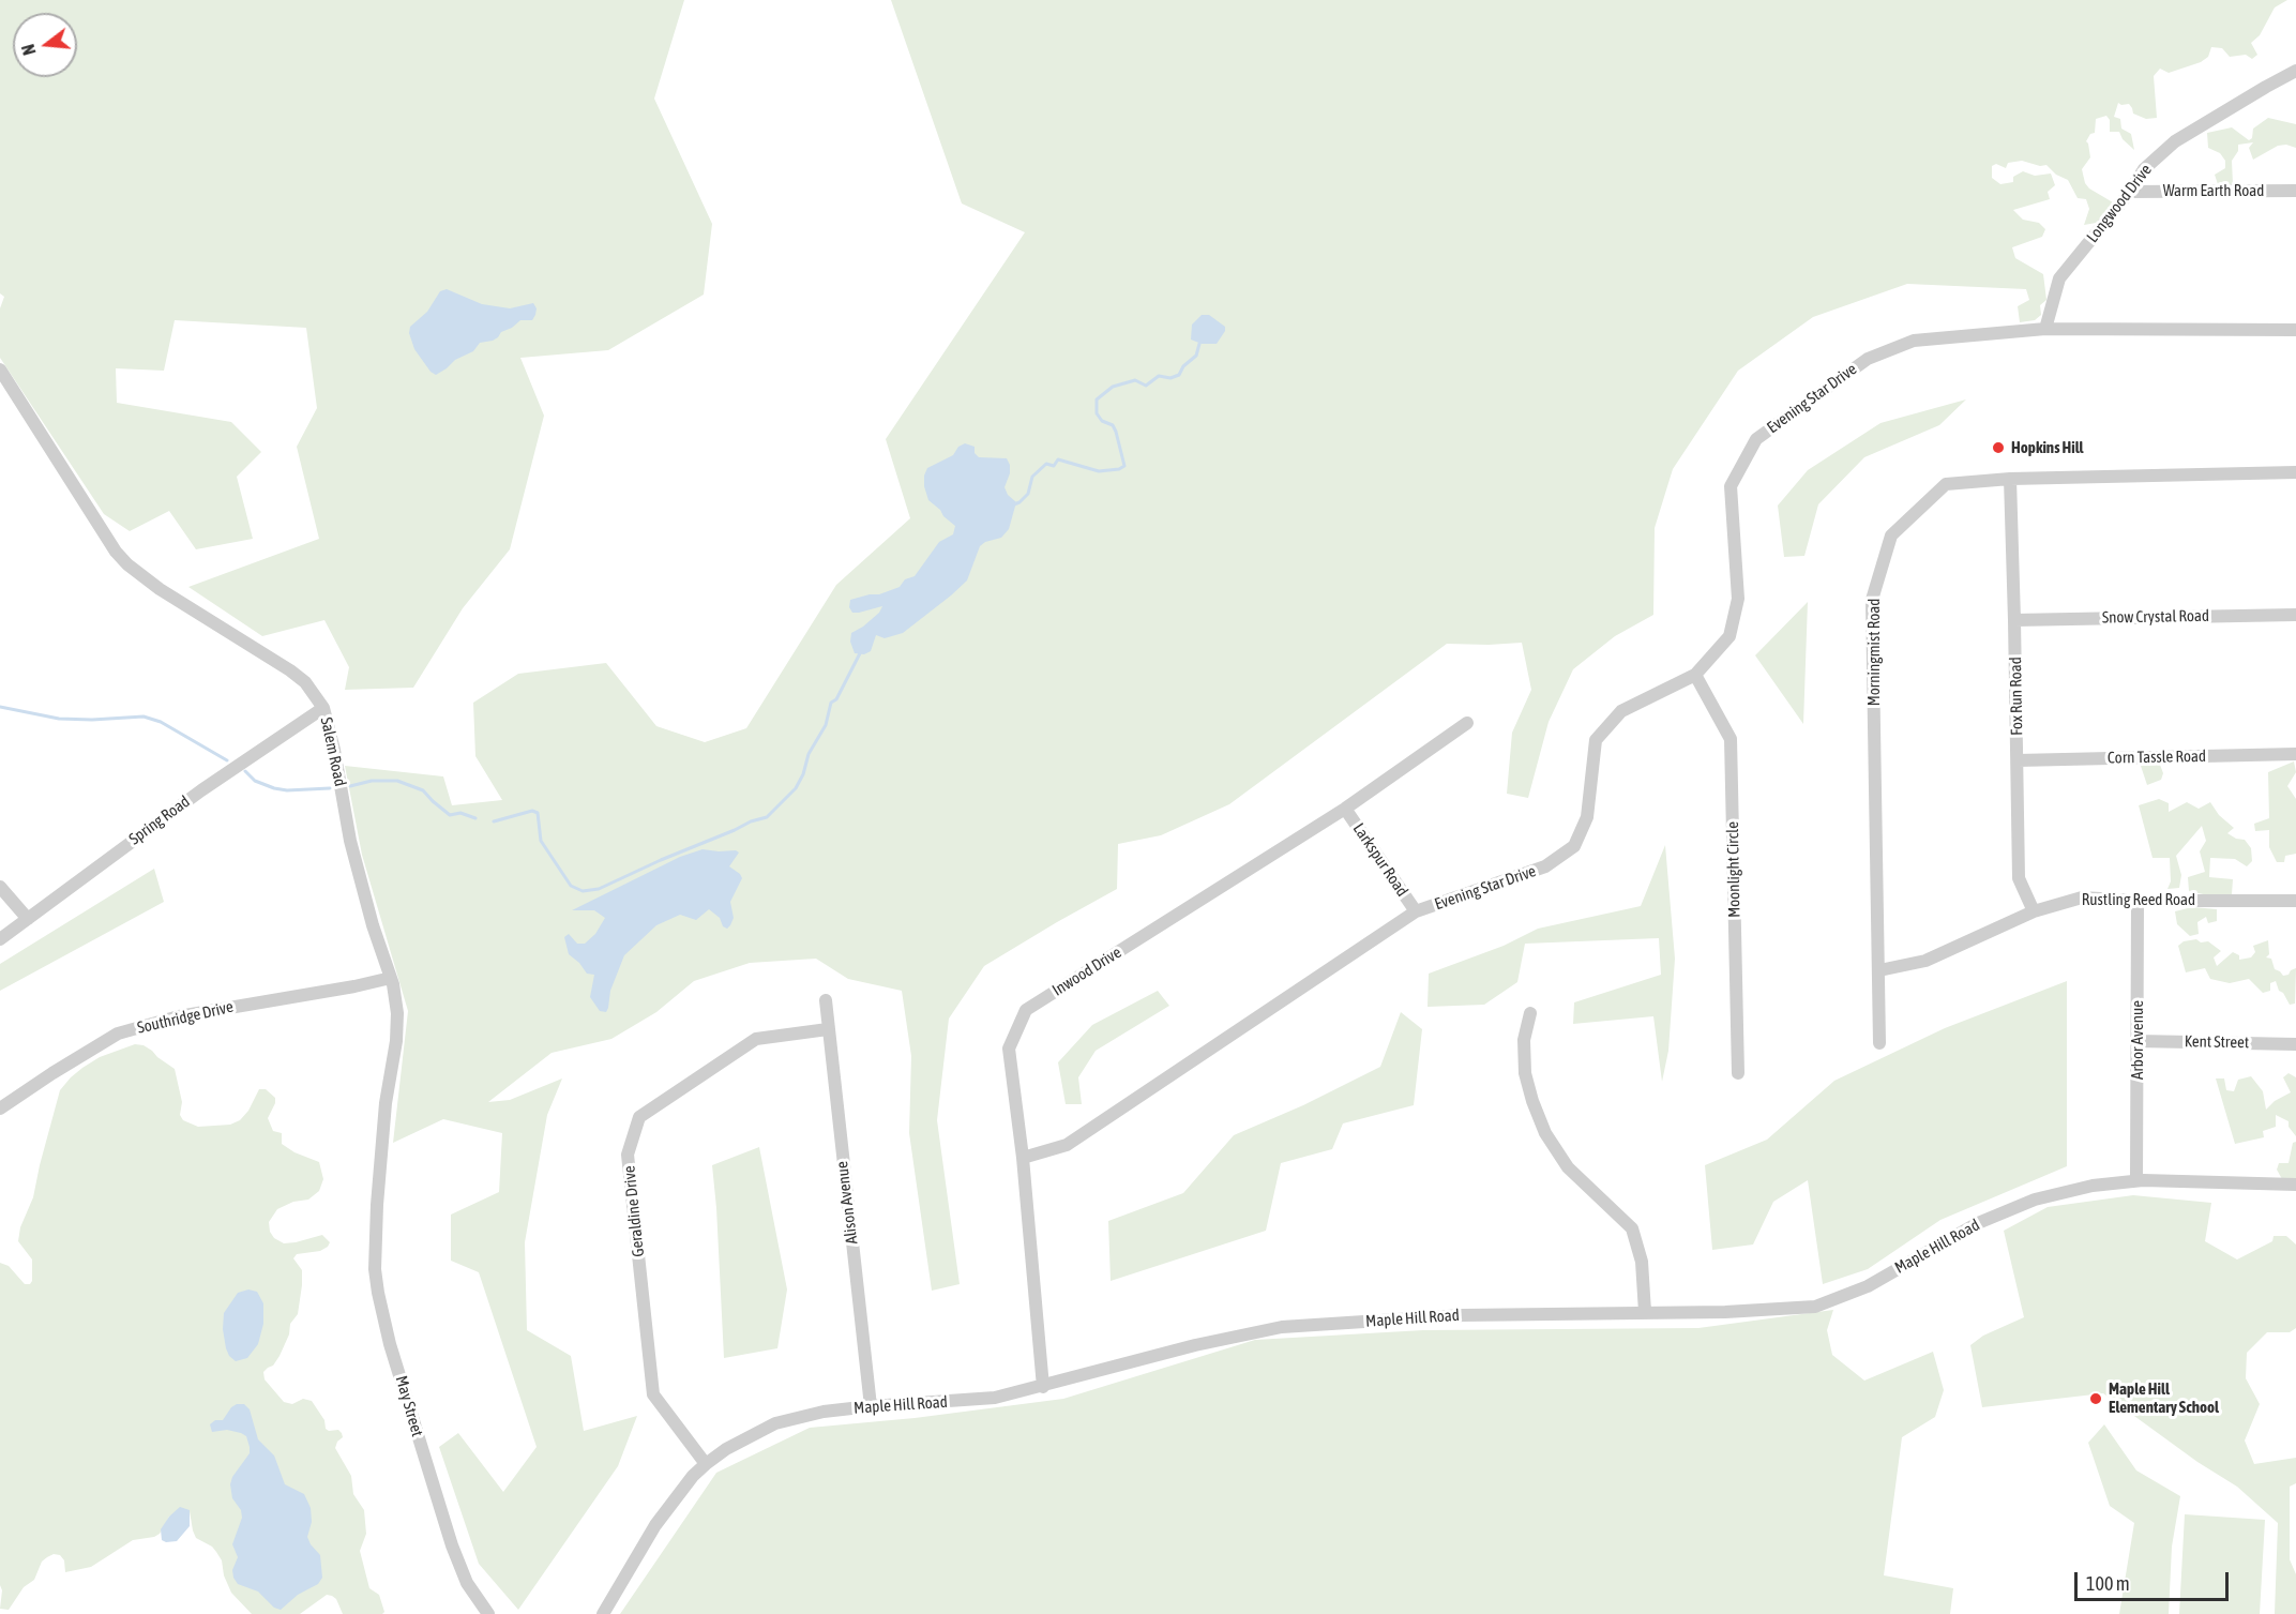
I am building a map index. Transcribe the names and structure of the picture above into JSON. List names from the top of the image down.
{
  "streets": {
    "street": [
      "Warm Earth Road",
      "Longwood Drive",
      "Evening Star Drive",
      "Snow Crystal Road",
      "Morningmist Road",
      "Fox Run Road",
      "Salem Road",
      "Corn Tassle Road",
      "Spring Road",
      "Larkspur Road",
      "Moonlight Circle",
      "Rustling Reed Road",
      "Inwood Drive",
      "Southridge Drive",
      "Arbor Avenue",
      "Kent Street",
      "Alison Avenue",
      "Geraldine Drive",
      "Maple Hill Road",
      "May Street"
    ]
  },
  "crossings": [
    ["Warm Earth Road", "Longwood Drive"],
    ["Longwood Drive", "Evening Star Drive"],
    ["Evening Star Drive", "Larkspur Road"],
    ["Evening Star Drive", "Moonlight Circle"],
    ["Evening Star Drive", "Inwood Drive"],
    ["Snow Crystal Road", "Fox Run Road"],
    ["Morningmist Road", "Fox Run Road"],
    ["Morningmist Road", "Rustling Reed Road"],
    ["Fox Run Road", "Corn Tassle Road"],
    ["Fox Run Road", "Rustling Reed Road"],
    ["Salem Road", "Spring Road"],
    ["Salem Road", "Southridge Drive"],
    ["Salem Road", "May Street"],
    ["Larkspur Road", "Inwood Drive"],
    ["Rustling Reed Road", "Arbor Avenue"],
    ["Inwood Drive", "Maple Hill Road"],
    ["Arbor Avenue", "Kent Street"],
    ["Arbor Avenue", "Maple Hill Road"],
    ["Alison Avenue", "Geraldine Drive"],
    ["Alison Avenue", "Maple Hill Road"],
    ["Geraldine Drive", "Maple Hill Road"]
  ],
  "places": ["Hopkins Hill", "Maple Hill Elementary School"],
  "scale_bar": "100 m",
  "north": "left"
}
